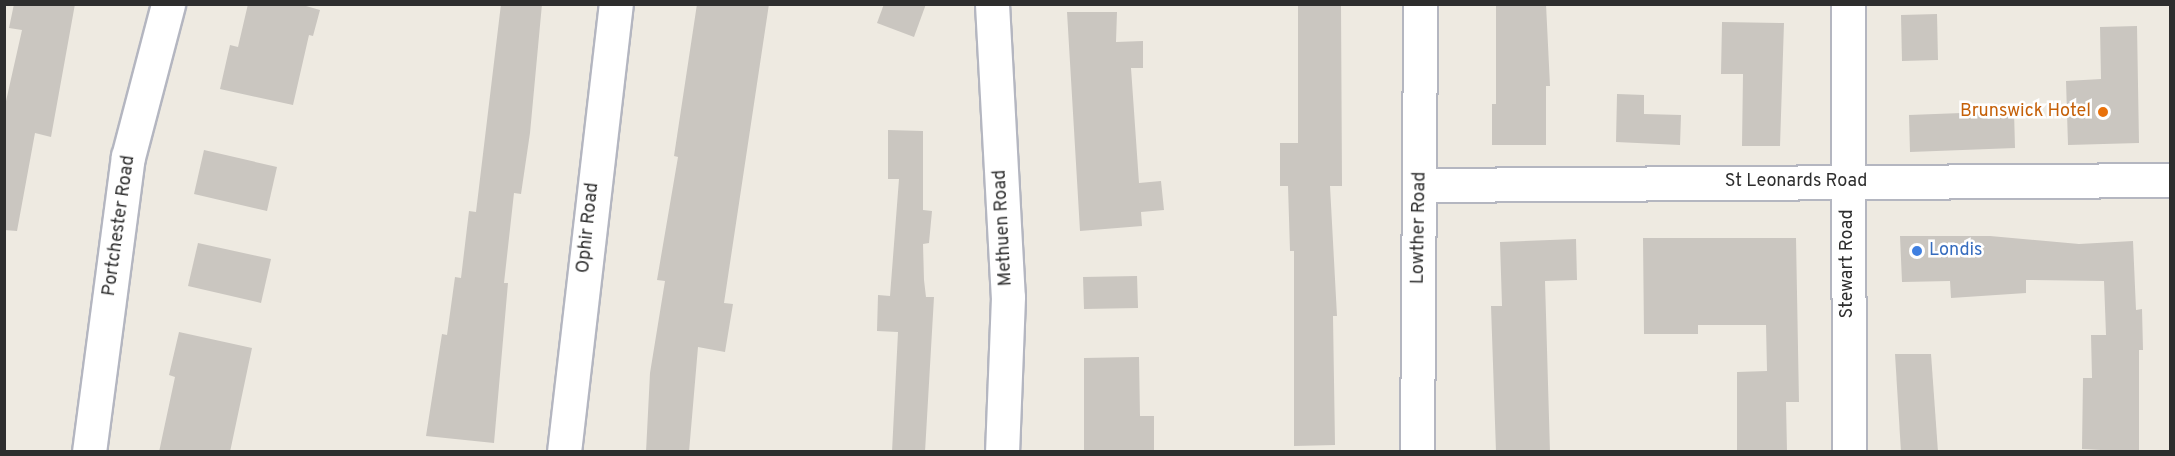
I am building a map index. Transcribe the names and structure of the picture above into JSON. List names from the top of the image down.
{
  "streets": {
    "street": [
      "St Leonards Road",
      "Portchester Road",
      "Ophir Road",
      "Methuen Road",
      "Lowther Road",
      "Stewart Road"
    ]
  },
  "crossings": [
    ["St Leonards Road", "Lowther Road"],
    ["St Leonards Road", "Stewart Road"]
  ],
  "places": ["Brunswick Hotel", "Londis"]
}
